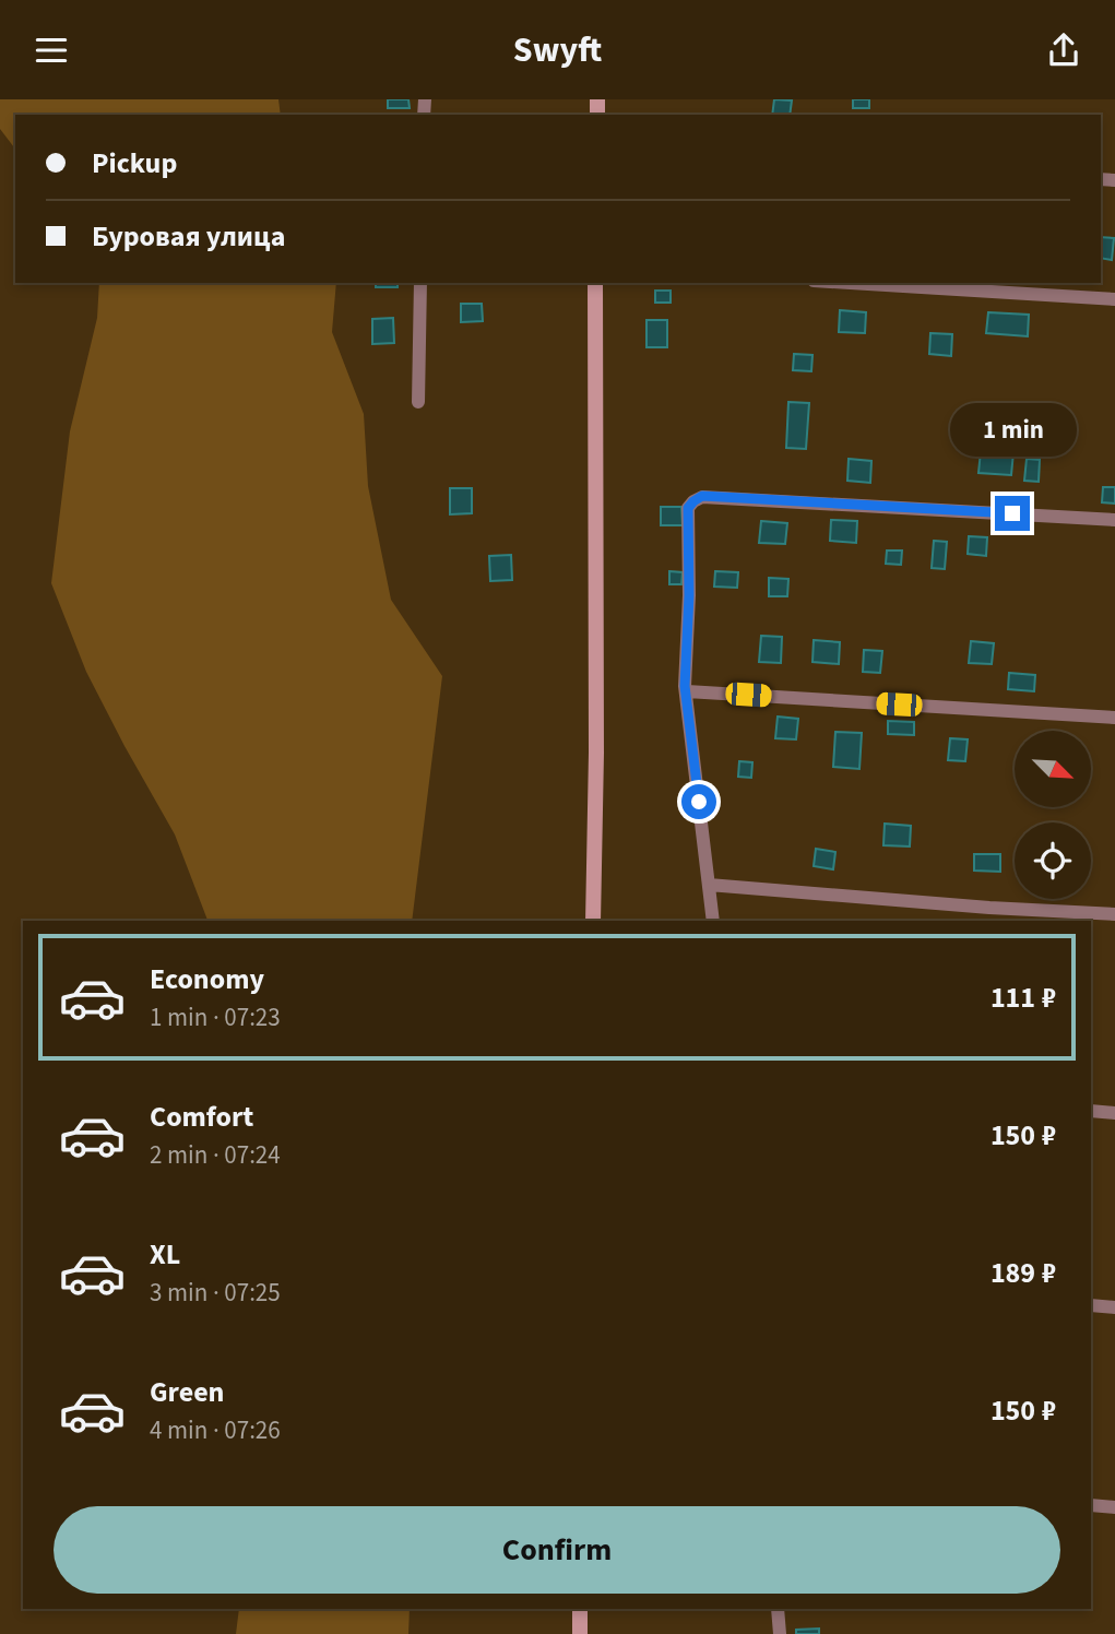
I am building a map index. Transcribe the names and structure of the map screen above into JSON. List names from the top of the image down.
{
  "north": "bottom right",
  "page": {
    "header": "Swyft",
    "banner": ["Pickup", "Буровая улица"],
    "bubble": "1 min",
    "list": [
      {
        "name": "Economy",
        "note": "1 min · 07:23",
        "value": "111 ₽"
      },
      {
        "name": "Comfort",
        "note": "2 min · 07:24",
        "value": "150 ₽"
      },
      {
        "name": "XL",
        "note": "3 min · 07:25",
        "value": "189 ₽"
      },
      {
        "name": "Green",
        "note": "4 min · 07:26",
        "value": "150 ₽"
      }
    ],
    "buttons": "Confirm"
  }
}
